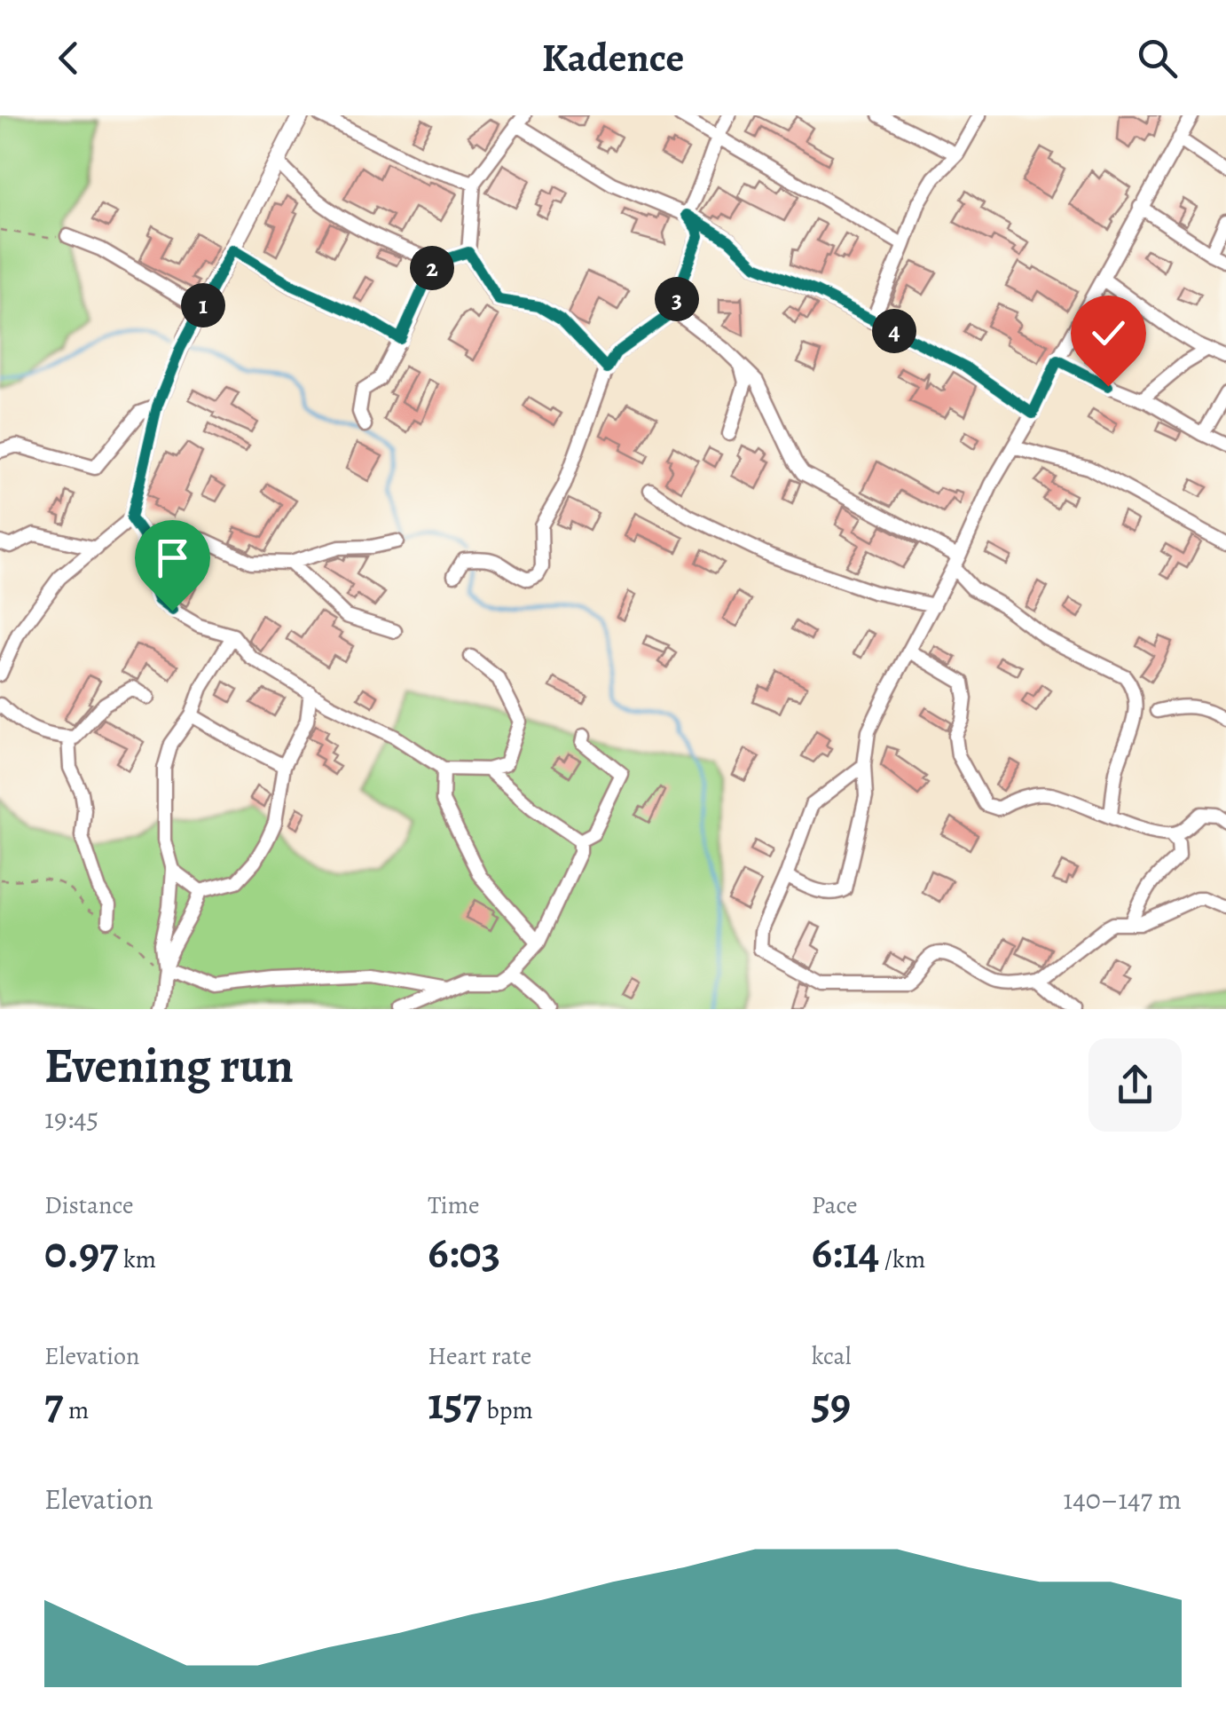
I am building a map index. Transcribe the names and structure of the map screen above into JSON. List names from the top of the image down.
{
  "page": {
    "header": "Kadence",
    "pins": [
      "2",
      "3",
      "1",
      "4"
    ],
    "heading": ["Evening run", "19:45"],
    "stats": [
      ["Distance", "0.97 km"],
      ["Time", "6:03"],
      ["Pace", "6:14 /km"],
      ["Elevation", "7 m"],
      ["Heart rate", "157 bpm"],
      ["kcal", "59"]
    ],
    "chart": ["Elevation", "140–147 m"]
  }
}
